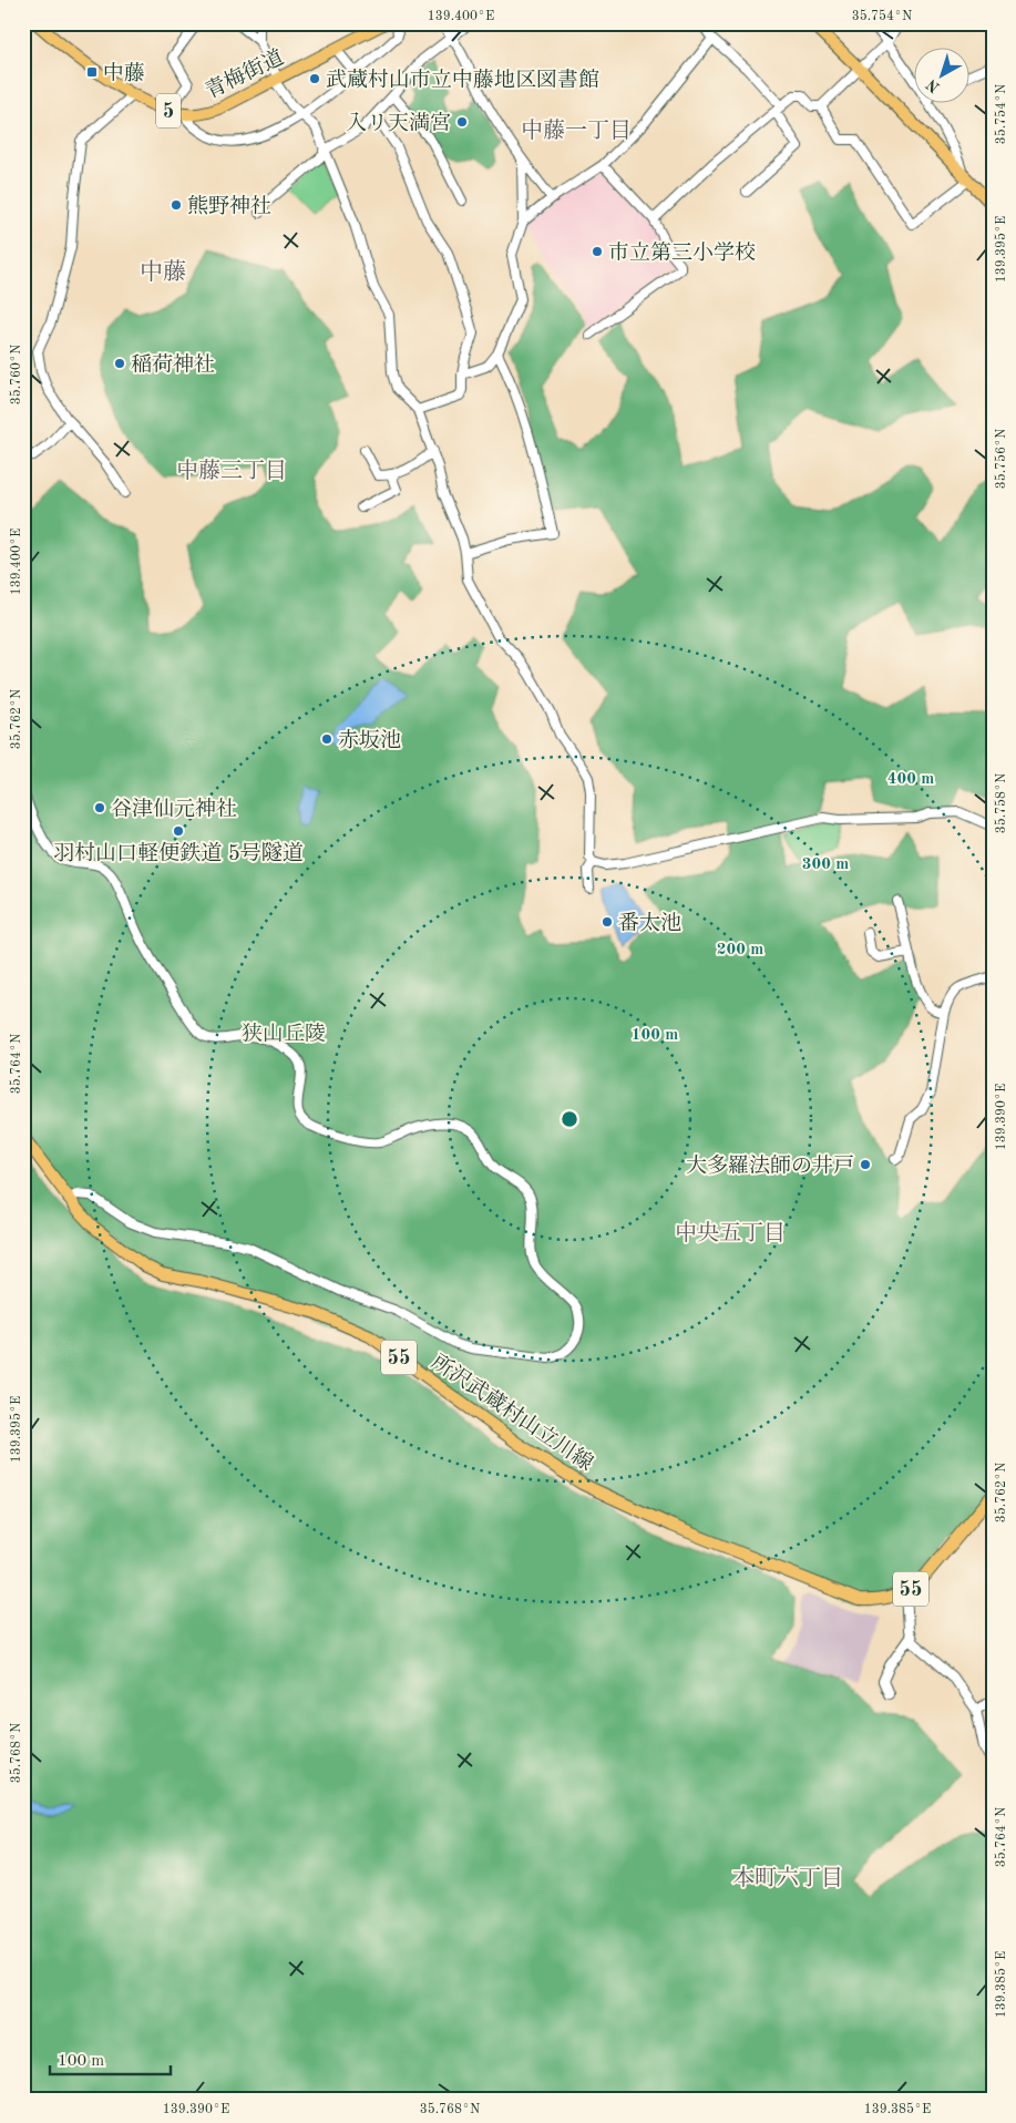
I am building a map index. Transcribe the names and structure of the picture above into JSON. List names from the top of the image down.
{
  "streets": {
    "main road": [
      "青梅街道",
      "5",
      "55",
      "所沢武蔵村山立川線"
    ]
  },
  "districts": [
    "中藤一丁目",
    "中藤",
    "中藤三丁目",
    "中央五丁目",
    "本町六丁目"
  ],
  "parks": ["狭山丘陵"],
  "places": {
    "transit": ["中藤"],
    "other": [
      "武蔵村山市立中藤地区図書館",
      "入リ天満宮",
      "熊野神社",
      "市立第三小学校",
      "稲荷神社",
      "赤坂池",
      "谷津仙元神社",
      "羽村山口軽便鉄道 5号隧道",
      "番太池",
      "大多羅法師の井戸"
    ]
  },
  "scale_bar": "100 m",
  "north": "bottom left",
  "coordinates": [
    "139.400°E",
    "35.754°N",
    "139.395°E",
    "35.760°N",
    "35.756°N",
    "35.762°N",
    "35.758°N",
    "35.764°N",
    "139.390°E",
    "35.768°N",
    "139.385°E"
  ],
  "rings": [
    "400 m",
    "300 m",
    "200 m",
    "100 m"
  ]
}
